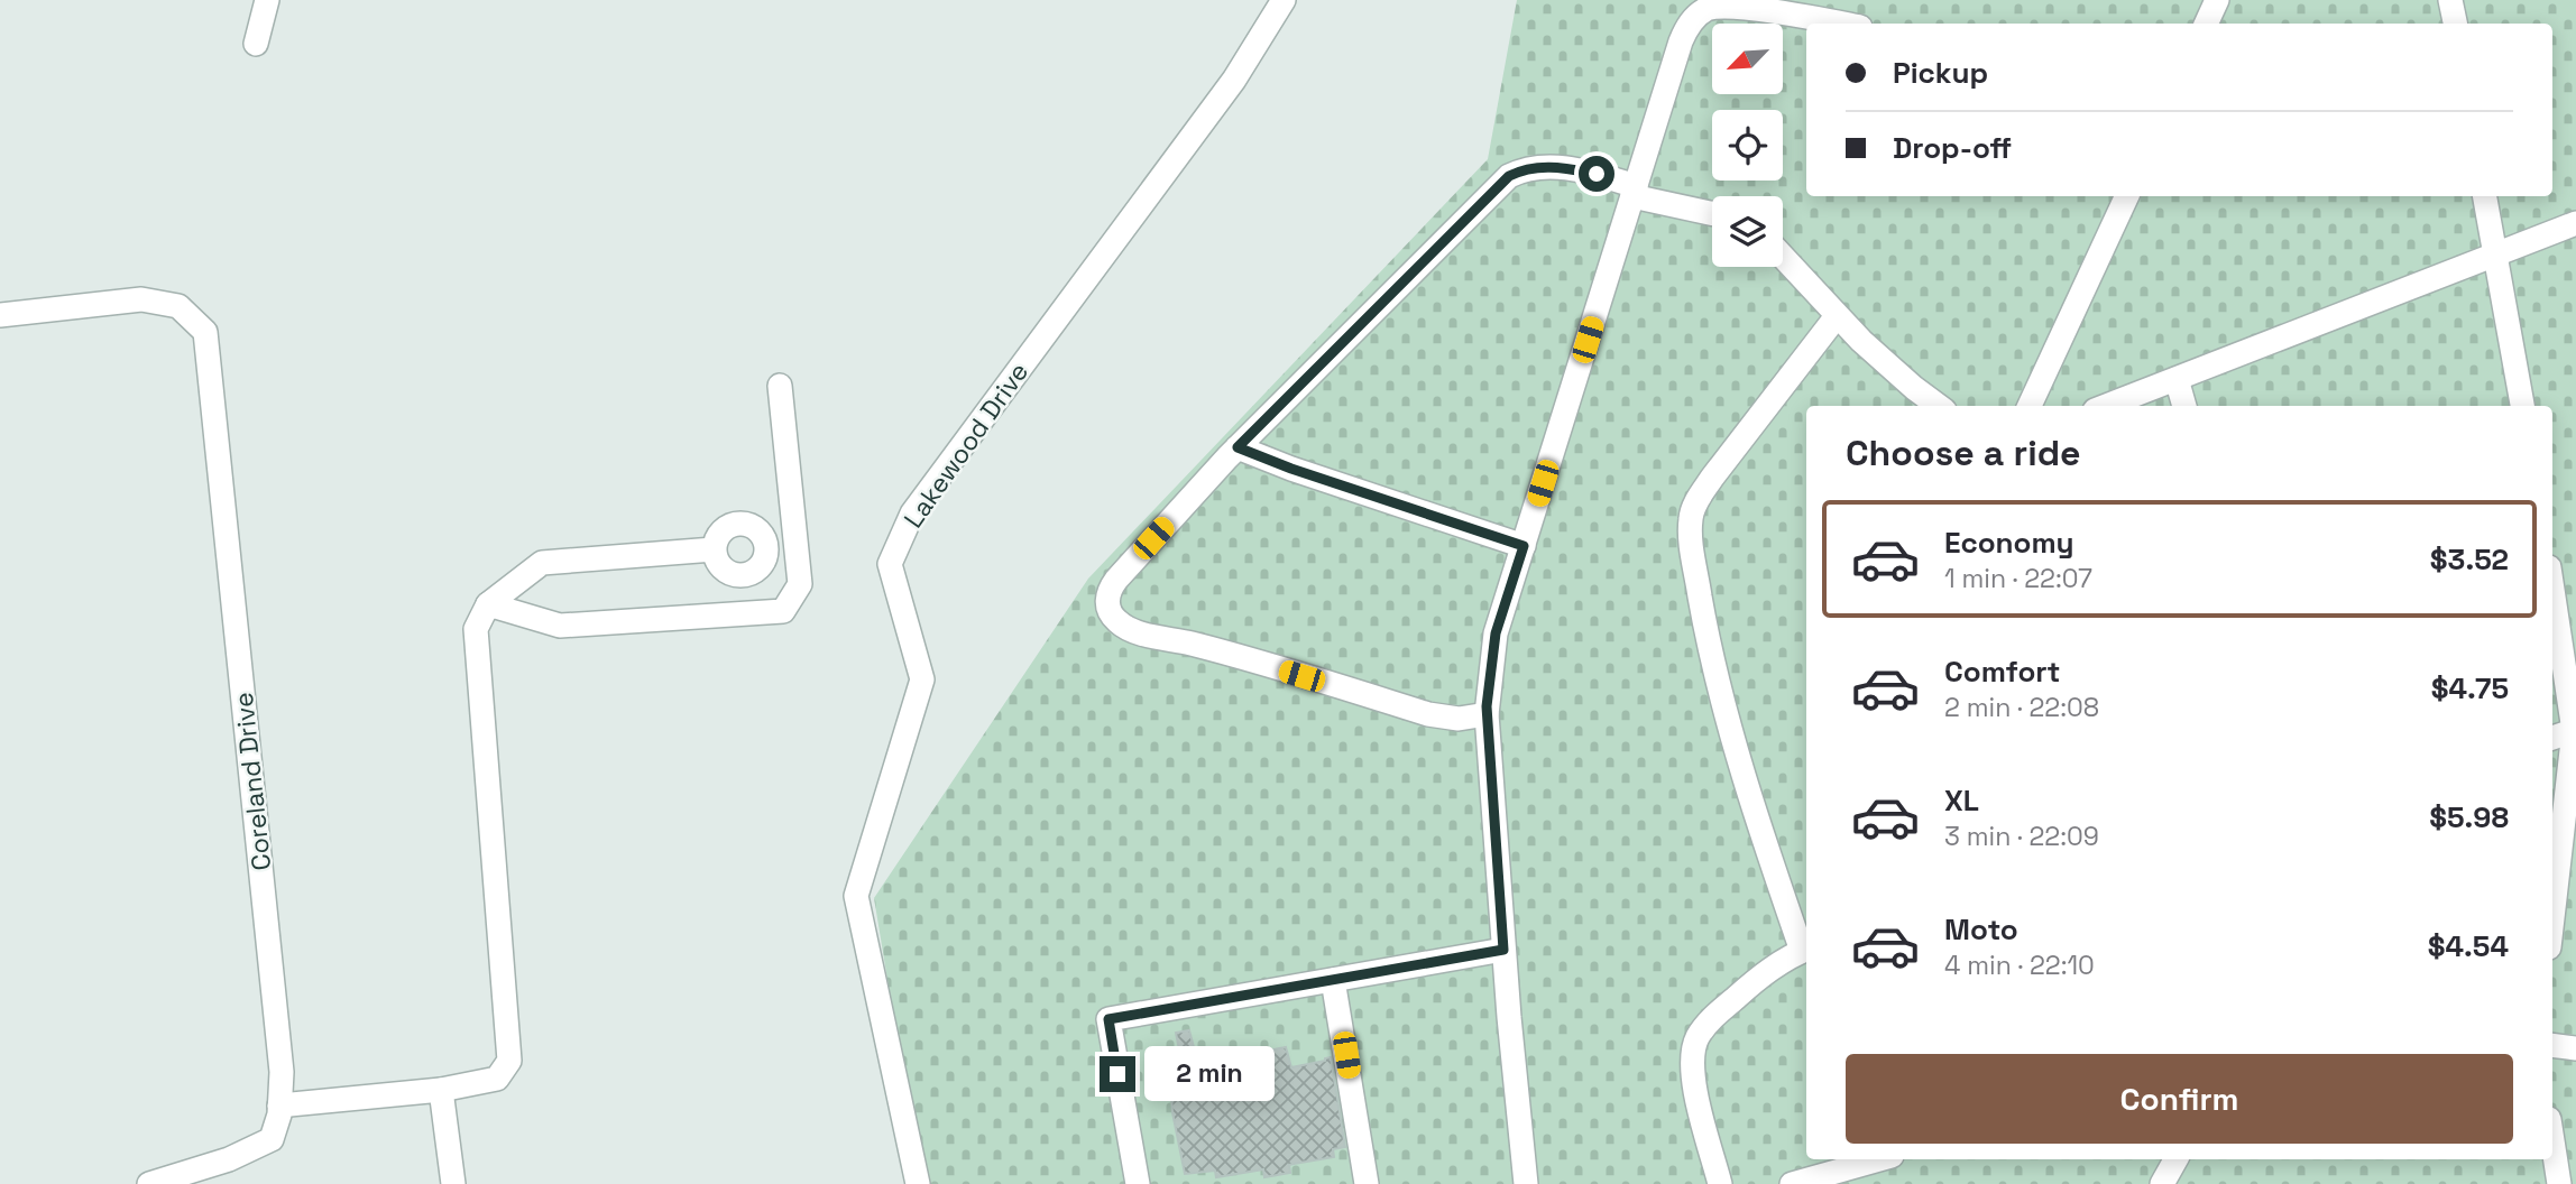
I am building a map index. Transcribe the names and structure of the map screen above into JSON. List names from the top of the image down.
{
  "streets": {
    "street": ["Lakewood Drive", "Coreland Drive"]
  },
  "north": "bottom left",
  "page": {
    "banner": ["Pickup", "Drop-off"],
    "heading": "Choose a ride",
    "list": [
      {
        "name": "Economy",
        "note": "1 min · 22:07",
        "value": "$3.52"
      },
      {
        "name": "Comfort",
        "note": "2 min · 22:08",
        "value": "$4.75"
      },
      {
        "name": "XL",
        "note": "3 min · 22:09",
        "value": "$5.98"
      },
      {
        "name": "Moto",
        "note": "4 min · 22:10",
        "value": "$4.54"
      }
    ],
    "buttons": "Confirm",
    "bubble": "2 min"
  }
}
